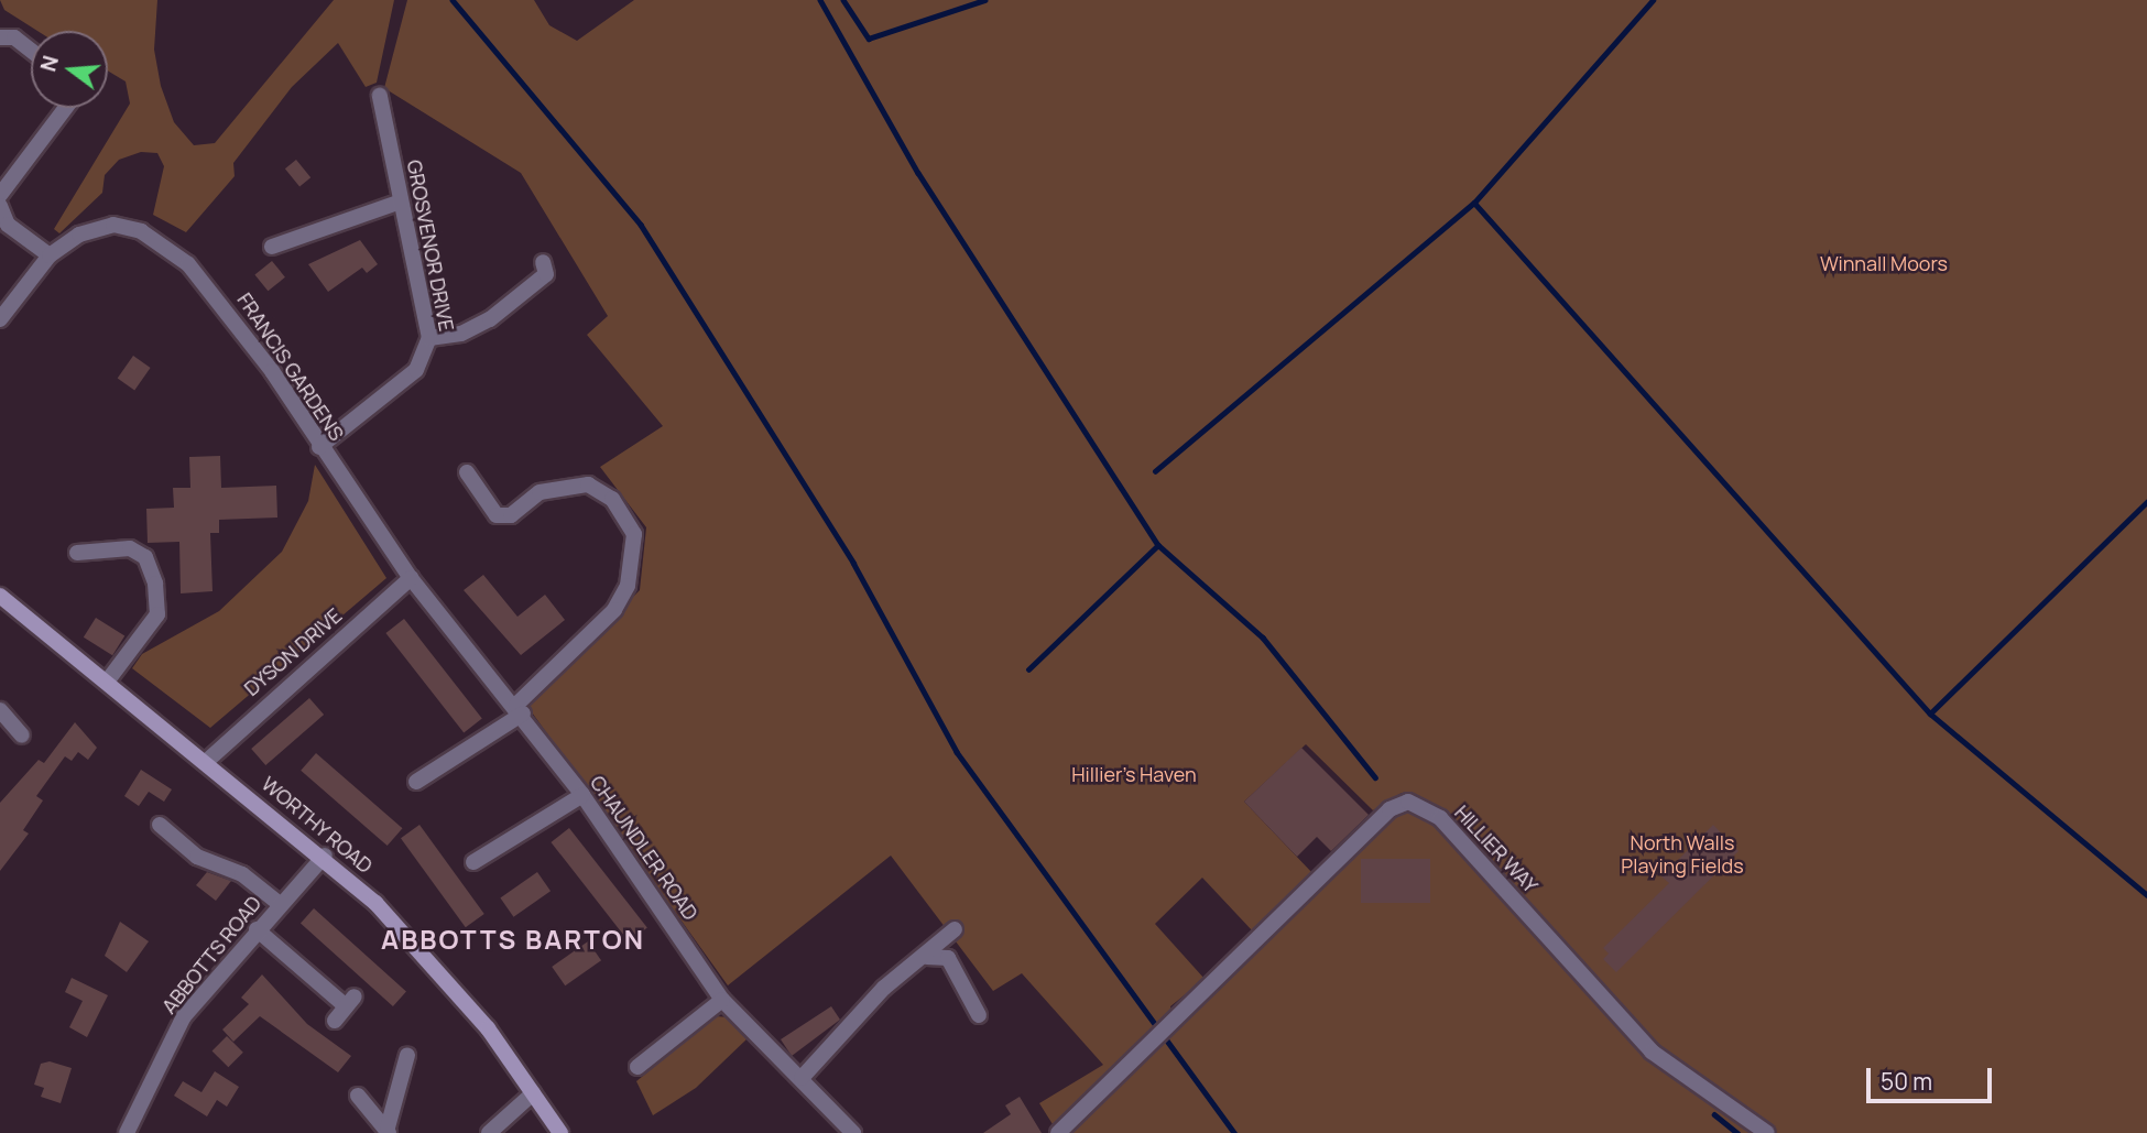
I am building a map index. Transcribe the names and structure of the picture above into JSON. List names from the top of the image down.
{
  "streets": {
    "main road": ["WORTHY ROAD"],
    "street": [
      "GROSVENOR DRIVE",
      "FRANCIS GARDENS",
      "DYSON DRIVE",
      "CHAUNDLER ROAD",
      "HILLIER WAY",
      "ABBOTTS ROAD"
    ]
  },
  "crossings": [
    ["GROSVENOR DRIVE", "FRANCIS GARDENS"],
    ["FRANCIS GARDENS", "DYSON DRIVE"],
    ["FRANCIS GARDENS", "CHAUNDLER ROAD"],
    ["DYSON DRIVE", "WORTHY ROAD"],
    ["DYSON DRIVE", "CHAUNDLER ROAD"],
    ["WORTHY ROAD", "ABBOTTS ROAD"]
  ],
  "districts": ["ABBOTTS BARTON"],
  "parks": ["Winnall Moors", "Hillier's Haven", "North Walls Playing Fields"],
  "scale_bar": "50 m",
  "north": "left"
}
